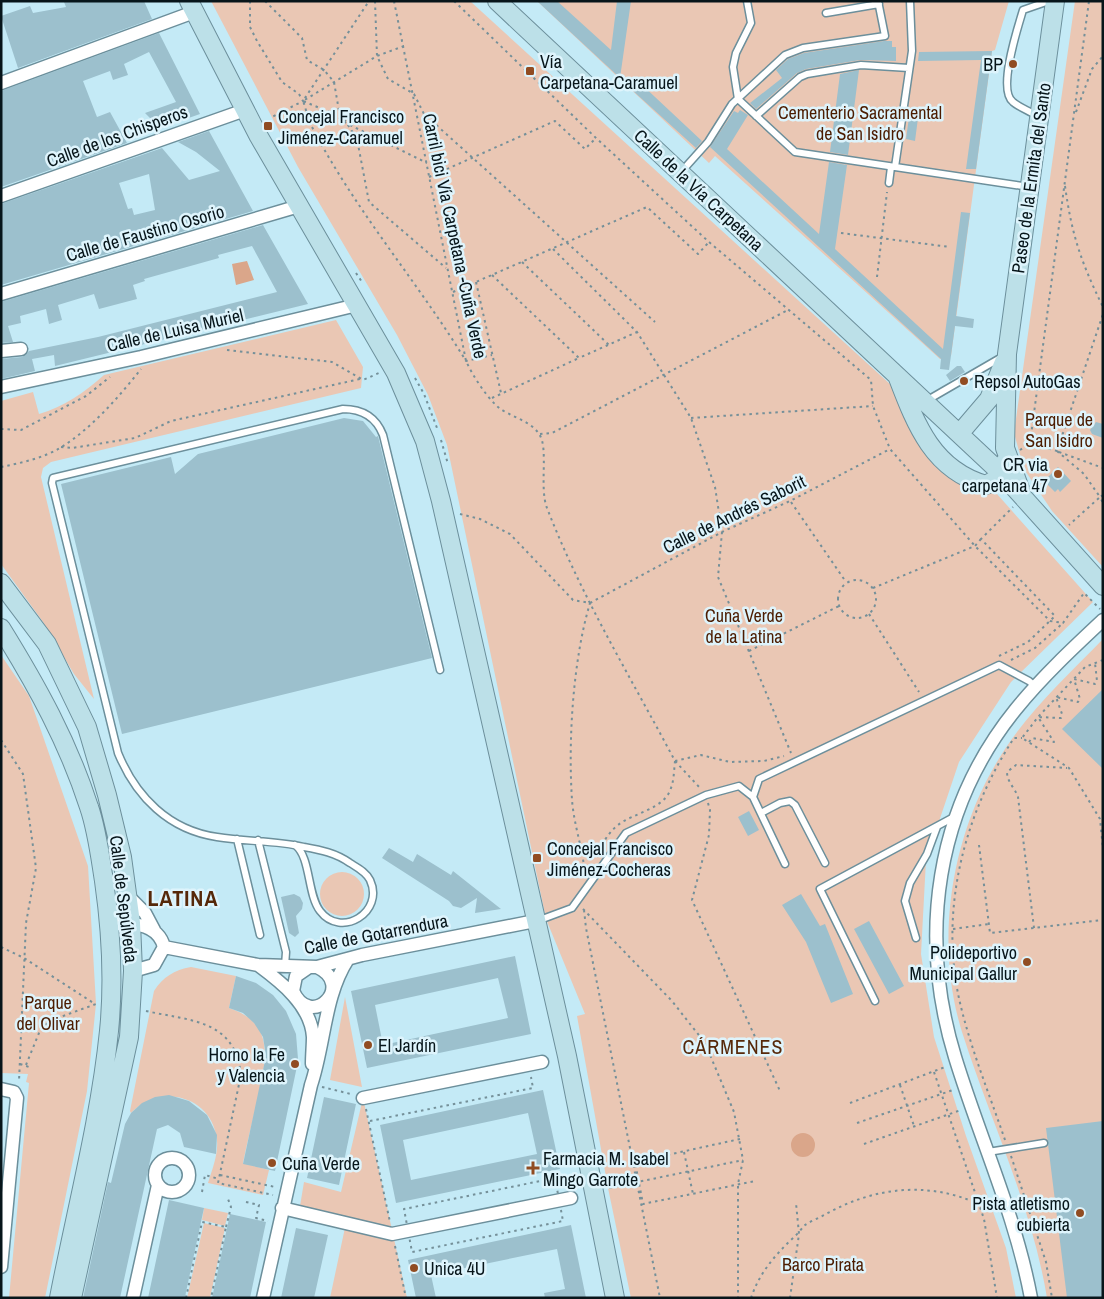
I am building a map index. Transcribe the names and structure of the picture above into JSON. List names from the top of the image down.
{
  "streets": {
    "street": [
      "Calle de los Chisperos",
      "Paseo de la Ermita del Santo",
      "Calle de la Vía Carpetana",
      "Calle de Faustino Osorio",
      "Calle de Luisa Muriel",
      "Calle de Sepúlveda",
      "Calle de Gotarrendura"
    ],
    "path": ["Carril bici Vía Carpetana -Cuña Verde", "Calle de Andrés Saborit"]
  },
  "crossings": [
    ["Paseo de la Ermita del Santo", "Calle de la Vía Carpetana"]
  ],
  "districts": ["LATINA", "CÁRMENES"],
  "parks": [
    "Cementerio Sacramental de San Isidro",
    "Parque de San Isidro",
    "Cuña Verde de la Latina",
    "Parque del Olivar",
    "Barco Pirata"
  ],
  "places": {
    "other": [
      "BP",
      "Repsol AutoGas",
      "CR via carpetana 47",
      "Polideportivo Municipal Gallur",
      "El Jardín",
      "Horno la Fe y Valencia",
      "Cuña Verde",
      "Pista atletismo cubierta",
      "Unica 4U"
    ],
    "transit": ["Vía Carpetana-Caramuel", "Concejal Francisco Jiménez-Caramuel", "Concejal Francisco Jiménez-Cocheras"],
    "health": ["Farmacia M. Isabel Mingo Garrote"]
  }
}
